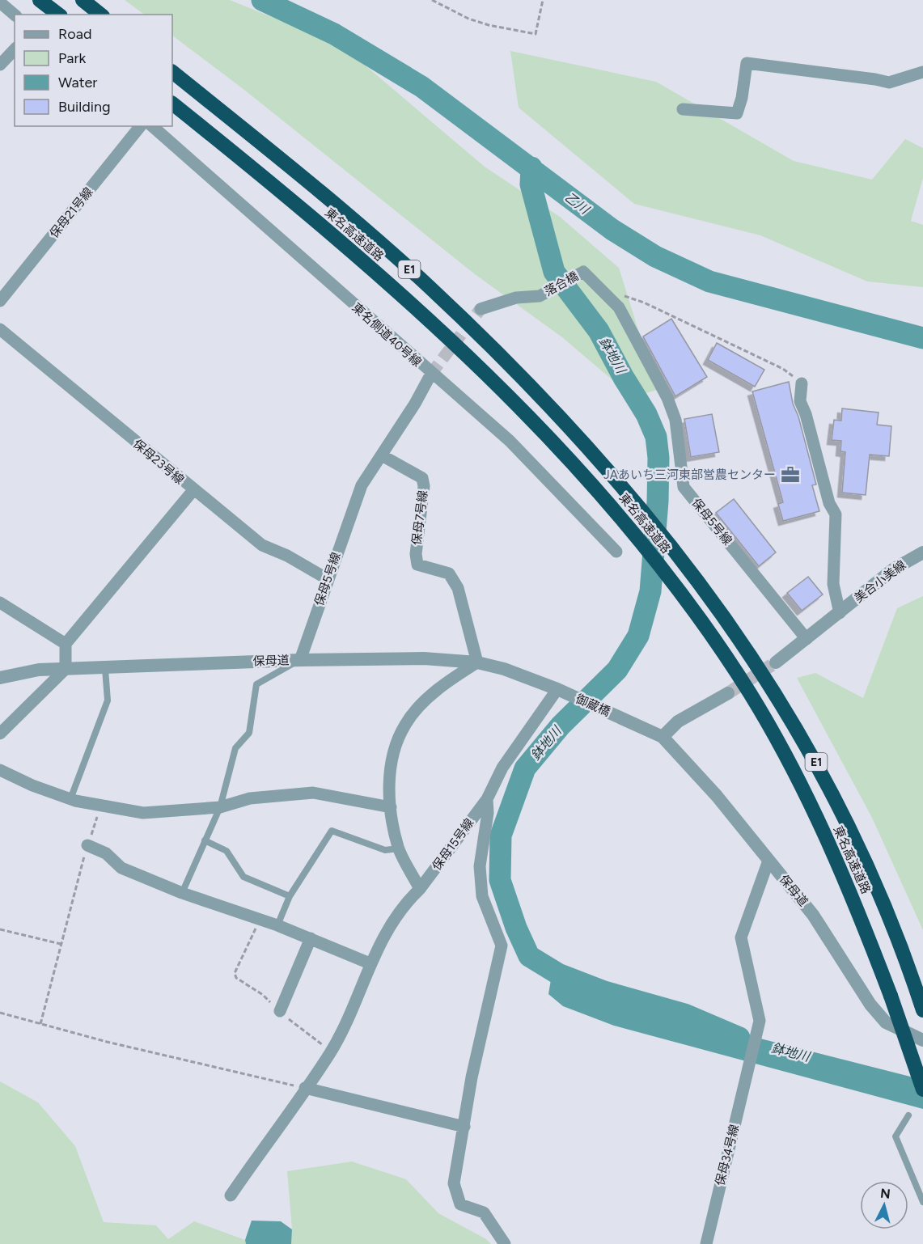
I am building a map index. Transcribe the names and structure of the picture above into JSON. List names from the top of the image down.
{
  "streets": {
    "highway": ["東名高速道路", "E1"],
    "street": [
      "保母21号線",
      "落合橋",
      "東名側道40号線",
      "保母23号線",
      "保母7号線",
      "保母5号線",
      "美合小美線",
      "保母道",
      "御蔵橋",
      "保母15号線",
      "保母34号線"
    ]
  },
  "crossings": [
    ["落合橋", "保母5号線"],
    ["東名側道40号線", "保母5号線"],
    ["保母23号線", "保母5号線"],
    ["保母7号線", "保母5号線"],
    ["保母7号線", "保母道"],
    ["保母5号線", "美合小美線"],
    ["保母5号線", "保母道"],
    ["保母道", "御蔵橋"],
    ["保母道", "保母34号線"]
  ],
  "water": ["乙川", "鉢地川"],
  "places": {
    "office": ["JAあいち三河東部営農センター"]
  },
  "legend": [
    "Road",
    "Park",
    "Water",
    "Building"
  ],
  "north": "top"
}
